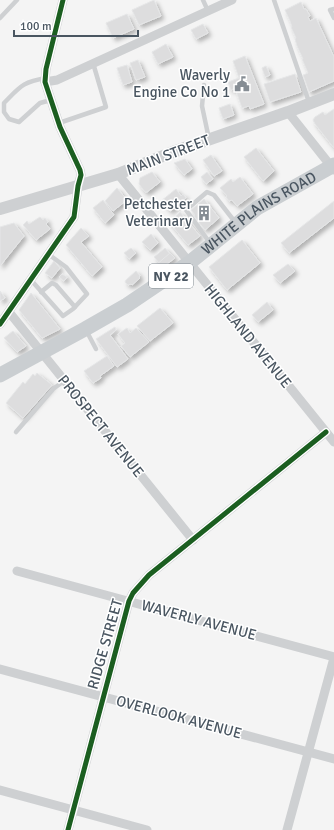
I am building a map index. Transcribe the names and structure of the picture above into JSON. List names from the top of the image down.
{
  "streets": {
    "main road": ["WHITE PLAINS ROAD", "NY 22"],
    "street": [
      "MAIN STREET",
      "HIGHLAND AVENUE",
      "PROSPECT AVENUE",
      "WAVERLY AVENUE",
      "RIDGE STREET",
      "OVERLOOK AVENUE"
    ]
  },
  "crossings": [
    ["MAIN STREET", "HIGHLAND AVENUE"],
    ["WHITE PLAINS ROAD", "HIGHLAND AVENUE"],
    ["WHITE PLAINS ROAD", "PROSPECT AVENUE"],
    ["HIGHLAND AVENUE", "RIDGE STREET"],
    ["PROSPECT AVENUE", "RIDGE STREET"],
    ["WAVERLY AVENUE", "RIDGE STREET"],
    ["RIDGE STREET", "OVERLOOK AVENUE"]
  ],
  "places": {
    "public building": ["Waverly Engine Co No 1"],
    "building": ["Petchester Veterinary"]
  },
  "scale_bar": "100 m"
}
